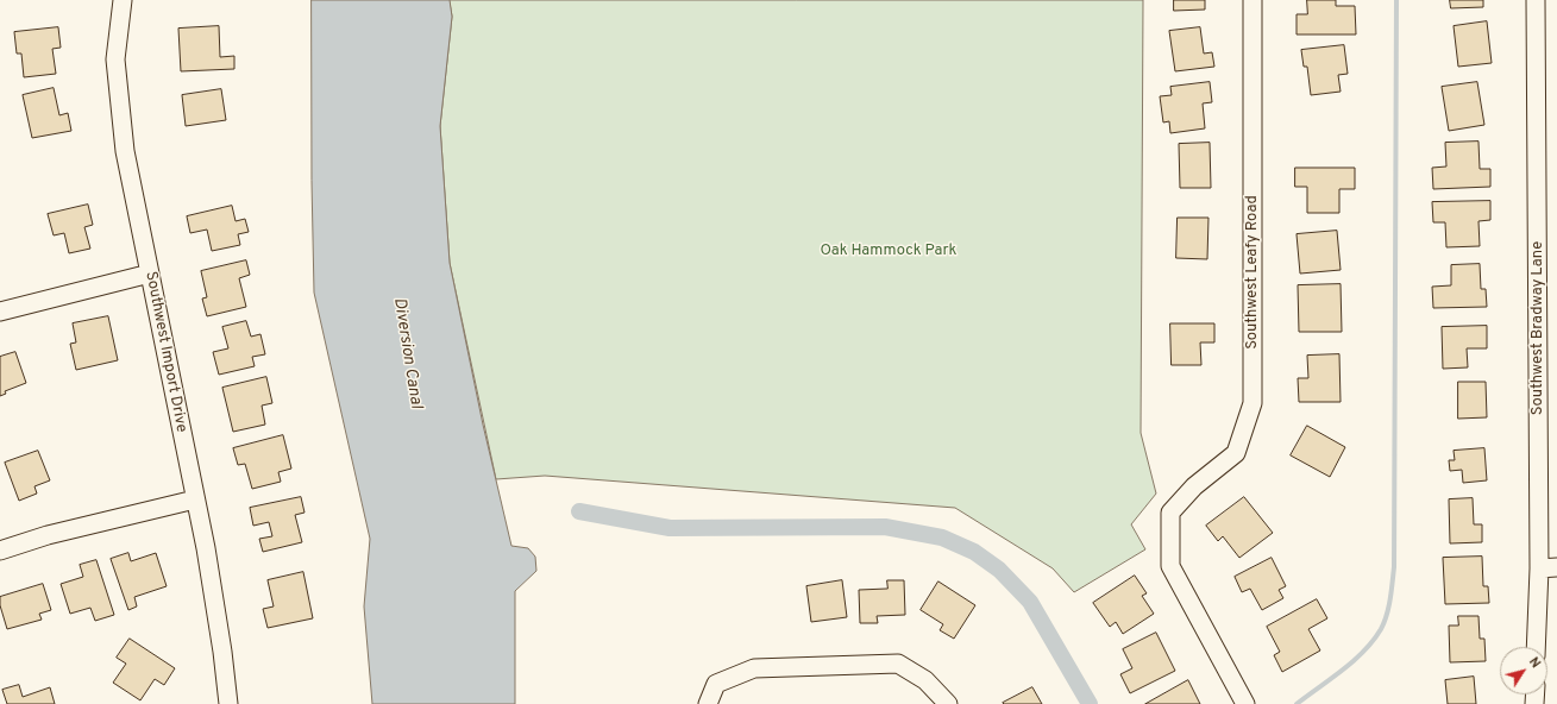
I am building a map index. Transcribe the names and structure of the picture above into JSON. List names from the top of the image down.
{
  "streets": {
    "street": ["Southwest Leafy Road", "Southwest Bradway Lane", "Southwest Import Drive"]
  },
  "water": ["Diversion Canal"],
  "parks": ["Oak Hammock Park"],
  "north": "top right"
}
